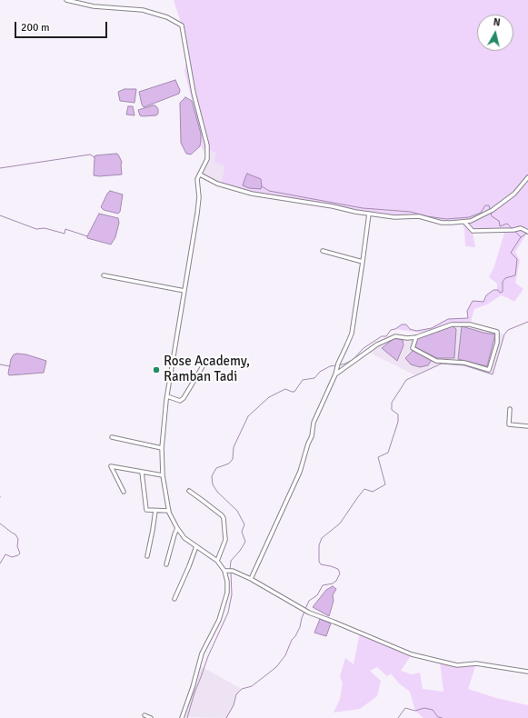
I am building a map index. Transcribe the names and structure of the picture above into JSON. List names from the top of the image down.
{
  "places": ["Rose Academy, Ramban Tadi"],
  "scale_bar": "200 m",
  "north": "top"
}
